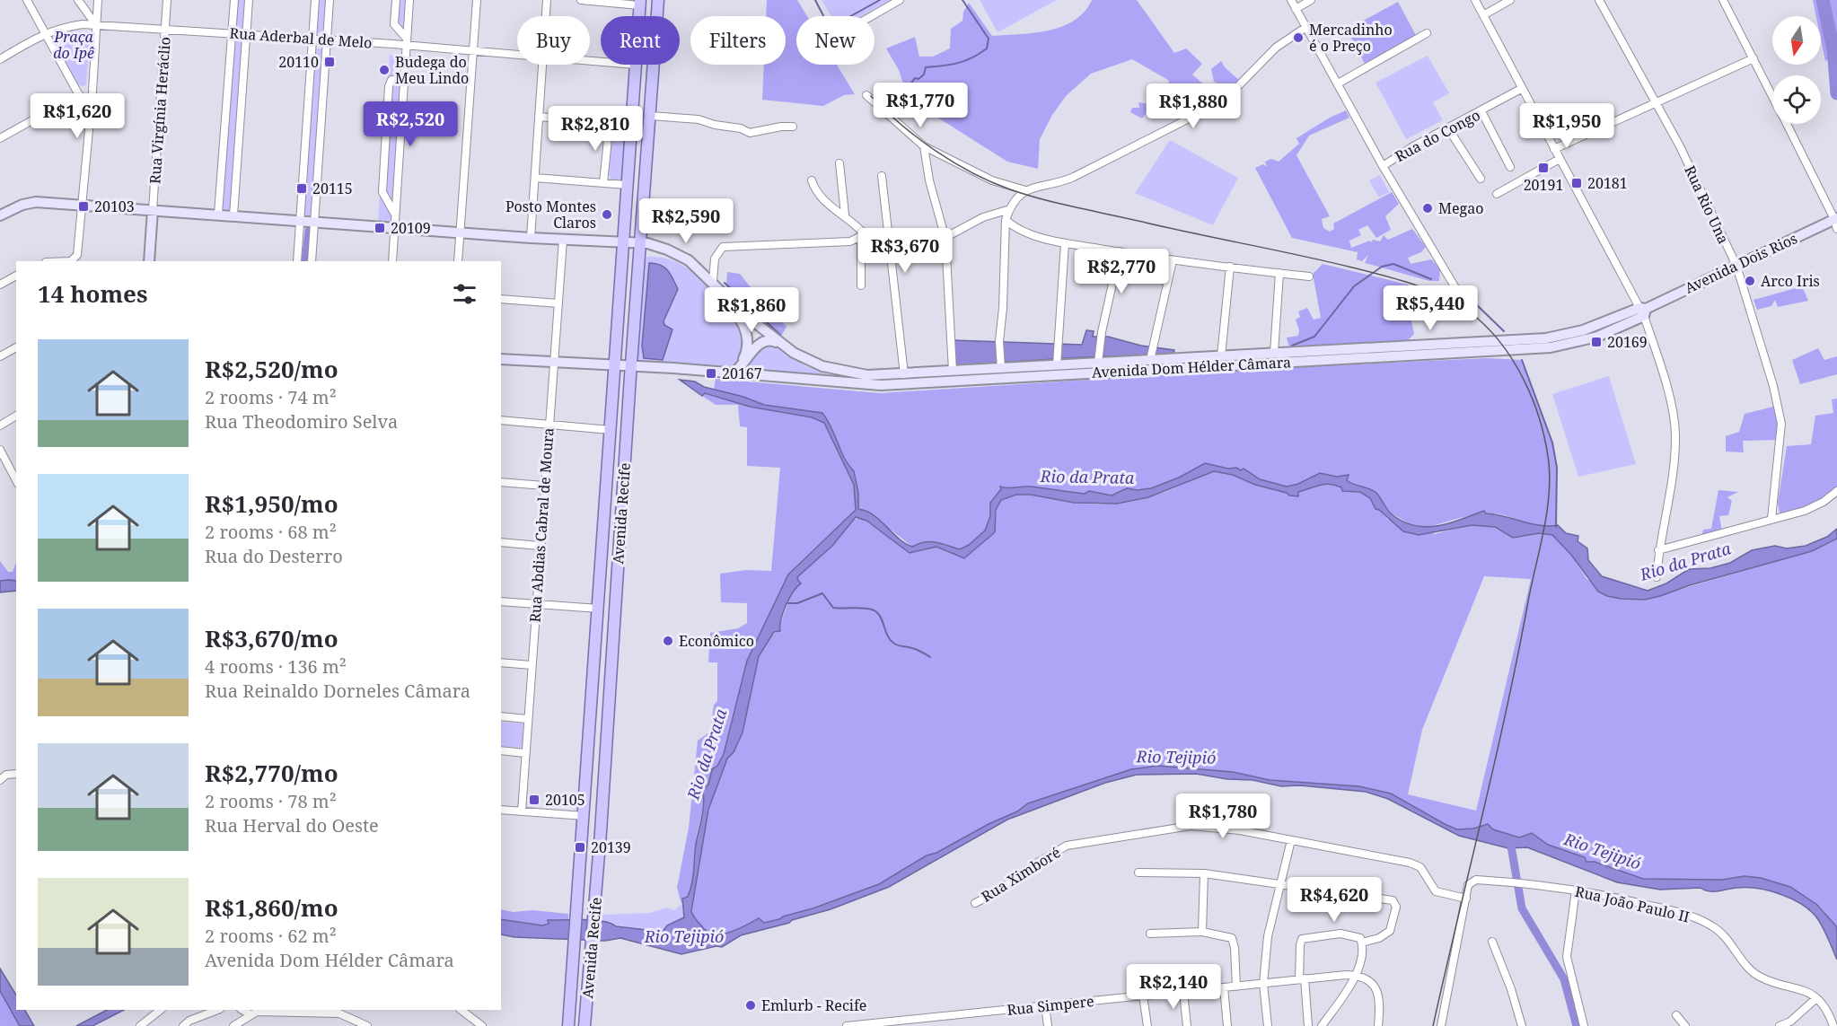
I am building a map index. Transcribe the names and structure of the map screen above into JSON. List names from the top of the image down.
{
  "streets": {
    "main road": ["Avenida Dois Rios", "Avenida Dom Hélder Câmara", "Avenida Recife"],
    "street": [
      "Rua Aderbal de Melo",
      "Rua Virgínia Heráclio",
      "Rua do Congo",
      "Rua Rio Una",
      "Rua Abdias Cabral de Moura",
      "Rua Ximboré",
      "Rua João Paulo II",
      "Rua Simpere"
    ]
  },
  "crossings": [
    ["Rua Aderbal de Melo", "Rua Virgínia Heráclio"],
    ["Rua Virgínia Heráclio", "Avenida Dom Hélder Câmara"],
    ["Rua Rio Una", "Avenida Dois Rios"],
    ["Avenida Dois Rios", "Avenida Dom Hélder Câmara"],
    ["Avenida Dom Hélder Câmara", "Avenida Recife"],
    ["Avenida Dom Hélder Câmara", "Rua Abdias Cabral de Moura"],
    ["Rua Ximboré", "Rua João Paulo II"]
  ],
  "water": ["Rio da Prata", "Rio Tejipió"],
  "parks": ["Praça do Ipê"],
  "places": {
    "other": [
      "Mercadinho é o Preço",
      "Budega do Meu Lindo",
      "Megao",
      "Posto Montes Claros",
      "Arco Iris",
      "Econômico",
      "Emlurb - Recife"
    ],
    "transit": [
      "20110",
      "20191",
      "20181",
      "20115",
      "20103",
      "20109",
      "20169",
      "20167",
      "20105",
      "20139"
    ]
  },
  "north": "bottom",
  "page": {
    "chip": [
      "Buy",
      "Rent",
      "Filters",
      "New"
    ],
    "price": [
      "R$1,770",
      "R$1,880",
      "R$1,620",
      "R$2,520",
      "R$1,950",
      "R$2,810",
      "R$2,590",
      "R$3,670",
      "R$2,770",
      "R$5,440",
      "R$1,860",
      "R$1,780",
      "R$4,620",
      "R$2,140"
    ],
    "heading": "14 homes",
    "list": [
      {
        "name": "R$2,520/mo",
        "note": "2 rooms · 74 m² · Rua Theodomiro Selva"
      },
      {
        "name": "R$1,950/mo",
        "note": "2 rooms · 68 m² · Rua do Desterro"
      },
      {
        "name": "R$3,670/mo",
        "note": "4 rooms · 136 m² · Rua Reinaldo Dorneles Câmara"
      },
      {
        "name": "R$2,770/mo",
        "note": "2 rooms · 78 m² · Rua Herval do Oeste"
      },
      {
        "name": "R$1,860/mo",
        "note": "2 rooms · 62 m² · Avenida Dom Hélder Câmara"
      }
    ]
  }
}
